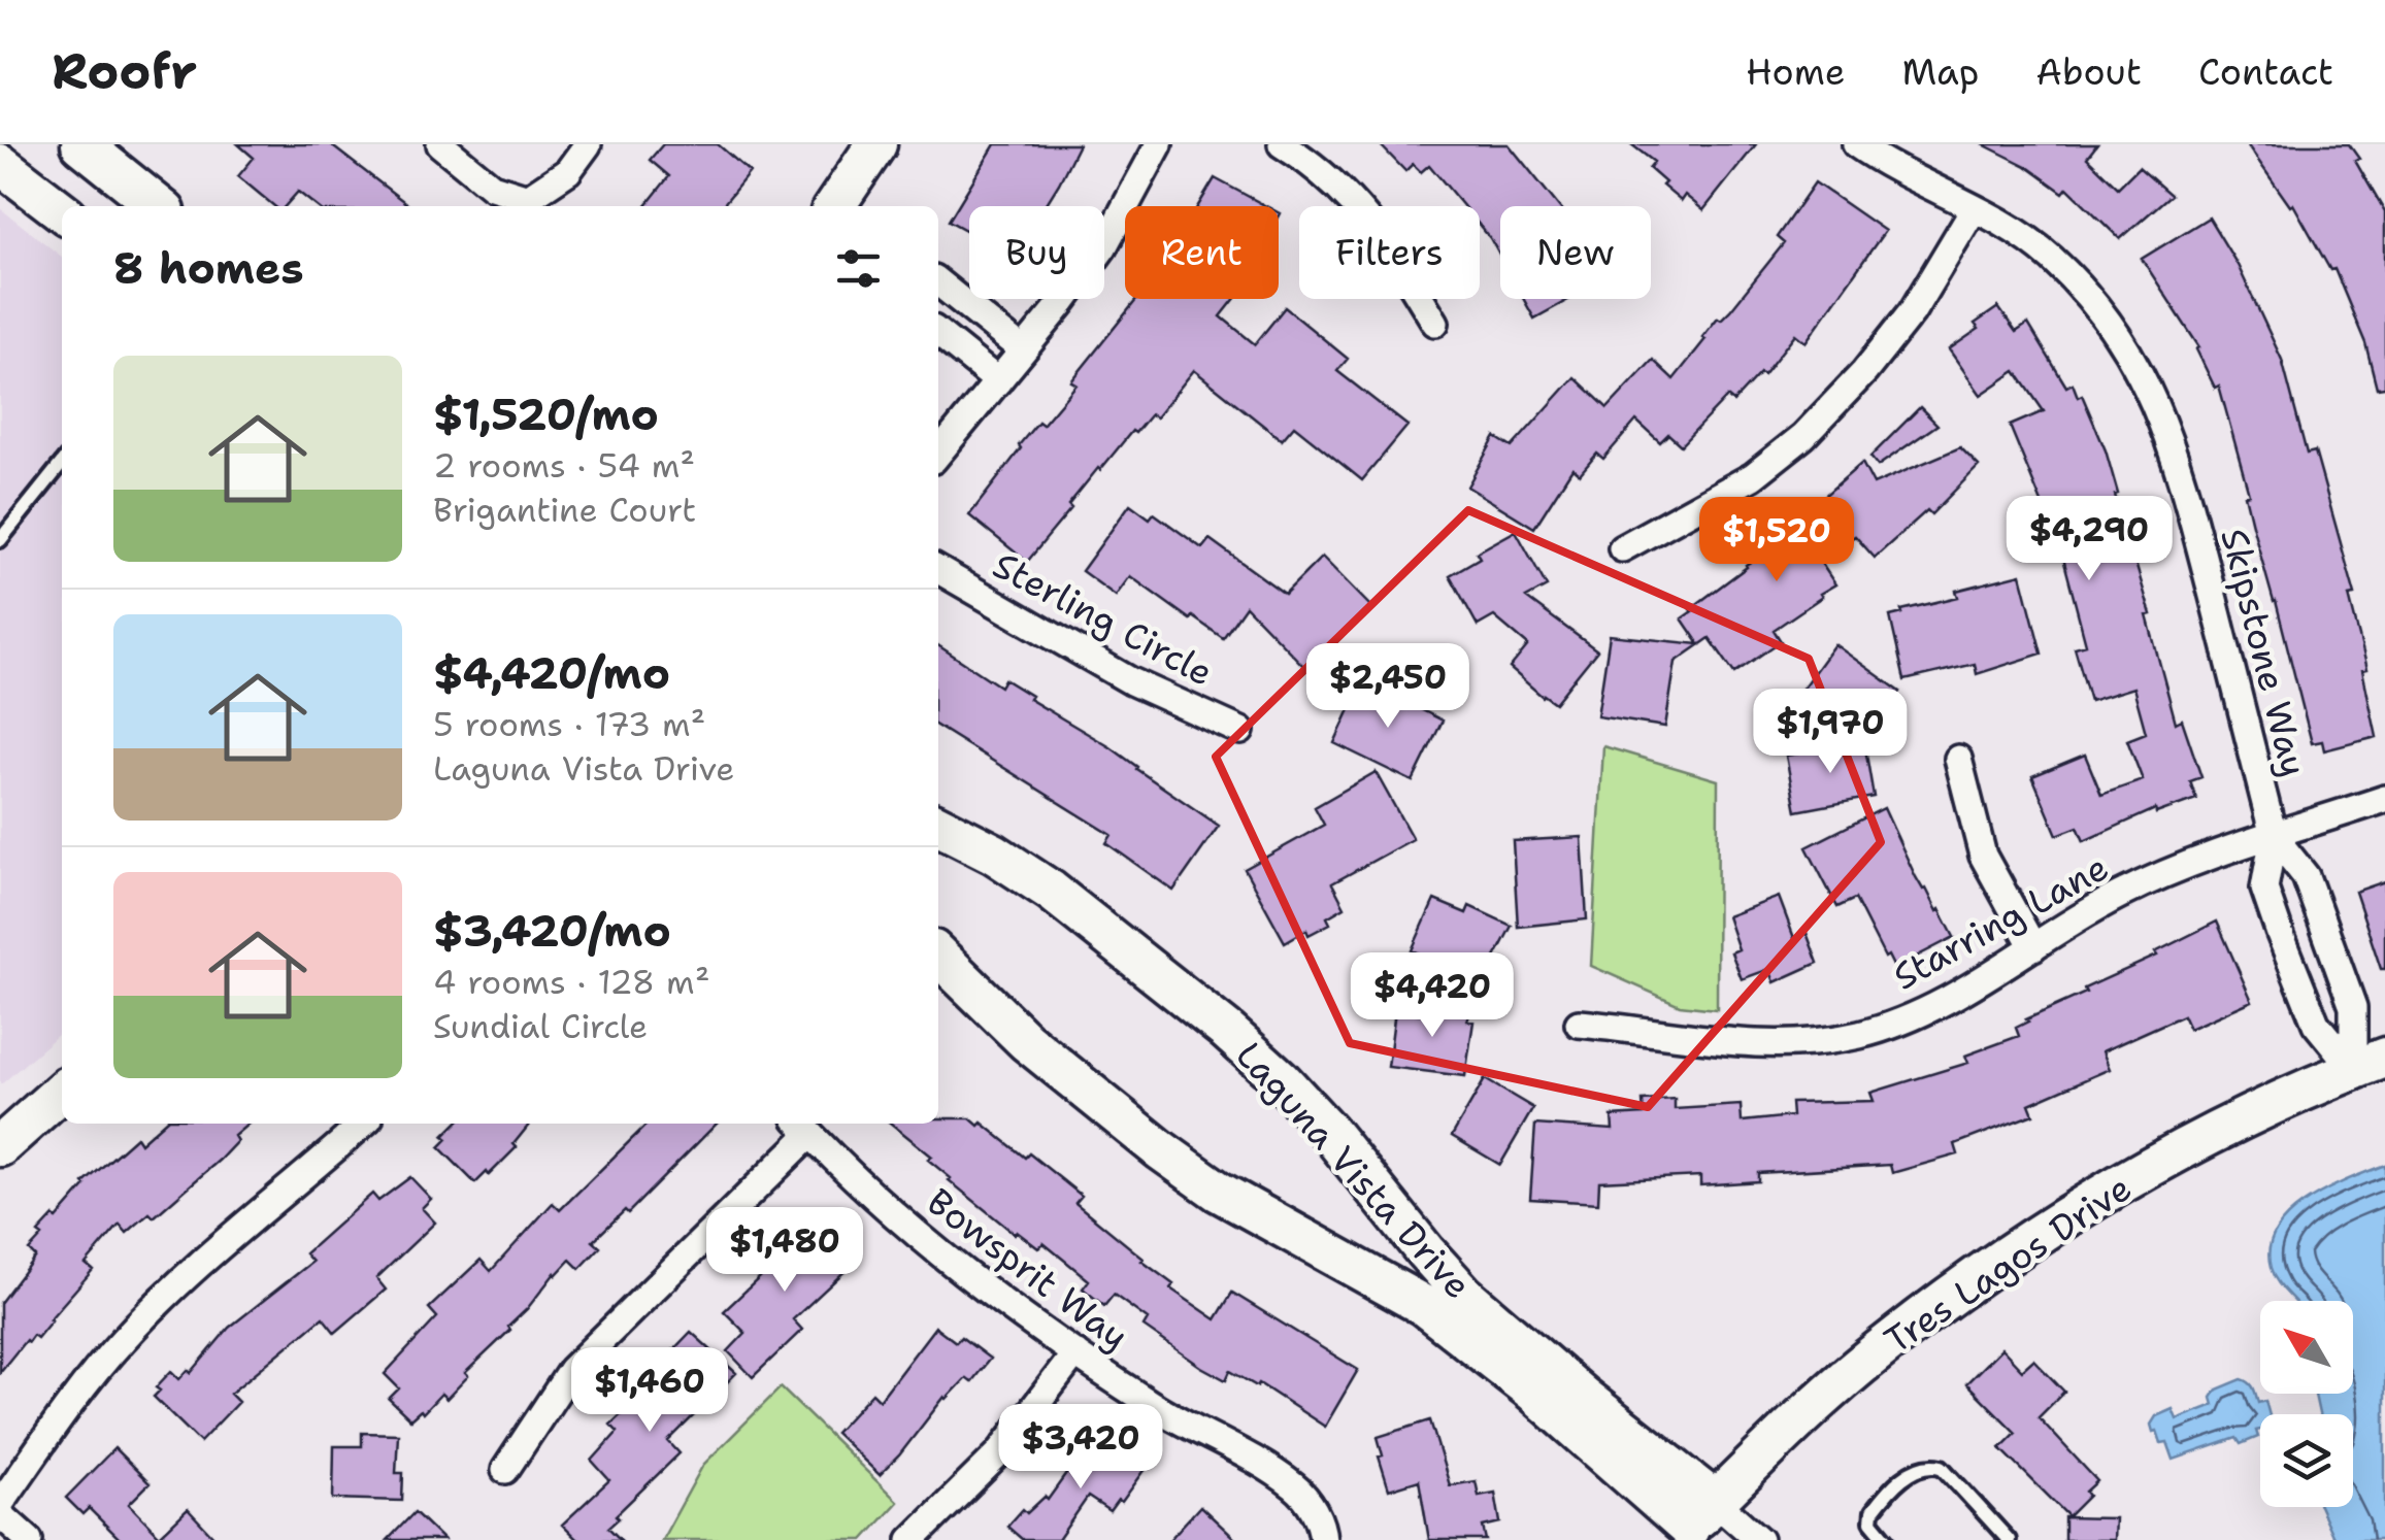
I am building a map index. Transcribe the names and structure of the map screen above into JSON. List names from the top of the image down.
{
  "streets": {
    "street": [
      "Sterling Circle",
      "Skipstone Way",
      "Starring Lane",
      "Laguna Vista Drive",
      "Tres Lagos Drive",
      "Bowsprit Way"
    ]
  },
  "crossings": [
    ["Skipstone Way", "Starring Lane"],
    ["Skipstone Way", "Tres Lagos Drive"],
    ["Laguna Vista Drive", "Tres Lagos Drive"]
  ],
  "north": "top left",
  "page": {
    "header": "Roofr",
    "nav": [
      "Home",
      "Map",
      "About",
      "Contact"
    ],
    "chip": [
      "Buy",
      "Rent",
      "Filters",
      "New"
    ],
    "heading": "8 homes",
    "list": [
      {
        "name": "$1,520/mo",
        "note": "2 rooms · 54 m² · Brigantine Court"
      },
      {
        "name": "$4,420/mo",
        "note": "5 rooms · 173 m² · Laguna Vista Drive"
      },
      {
        "name": "$3,420/mo",
        "note": "4 rooms · 128 m² · Sundial Circle"
      }
    ],
    "price": [
      "$4,290",
      "$1,520",
      "$2,450",
      "$1,970",
      "$4,420",
      "$1,480",
      "$1,460",
      "$3,420"
    ]
  }
}
